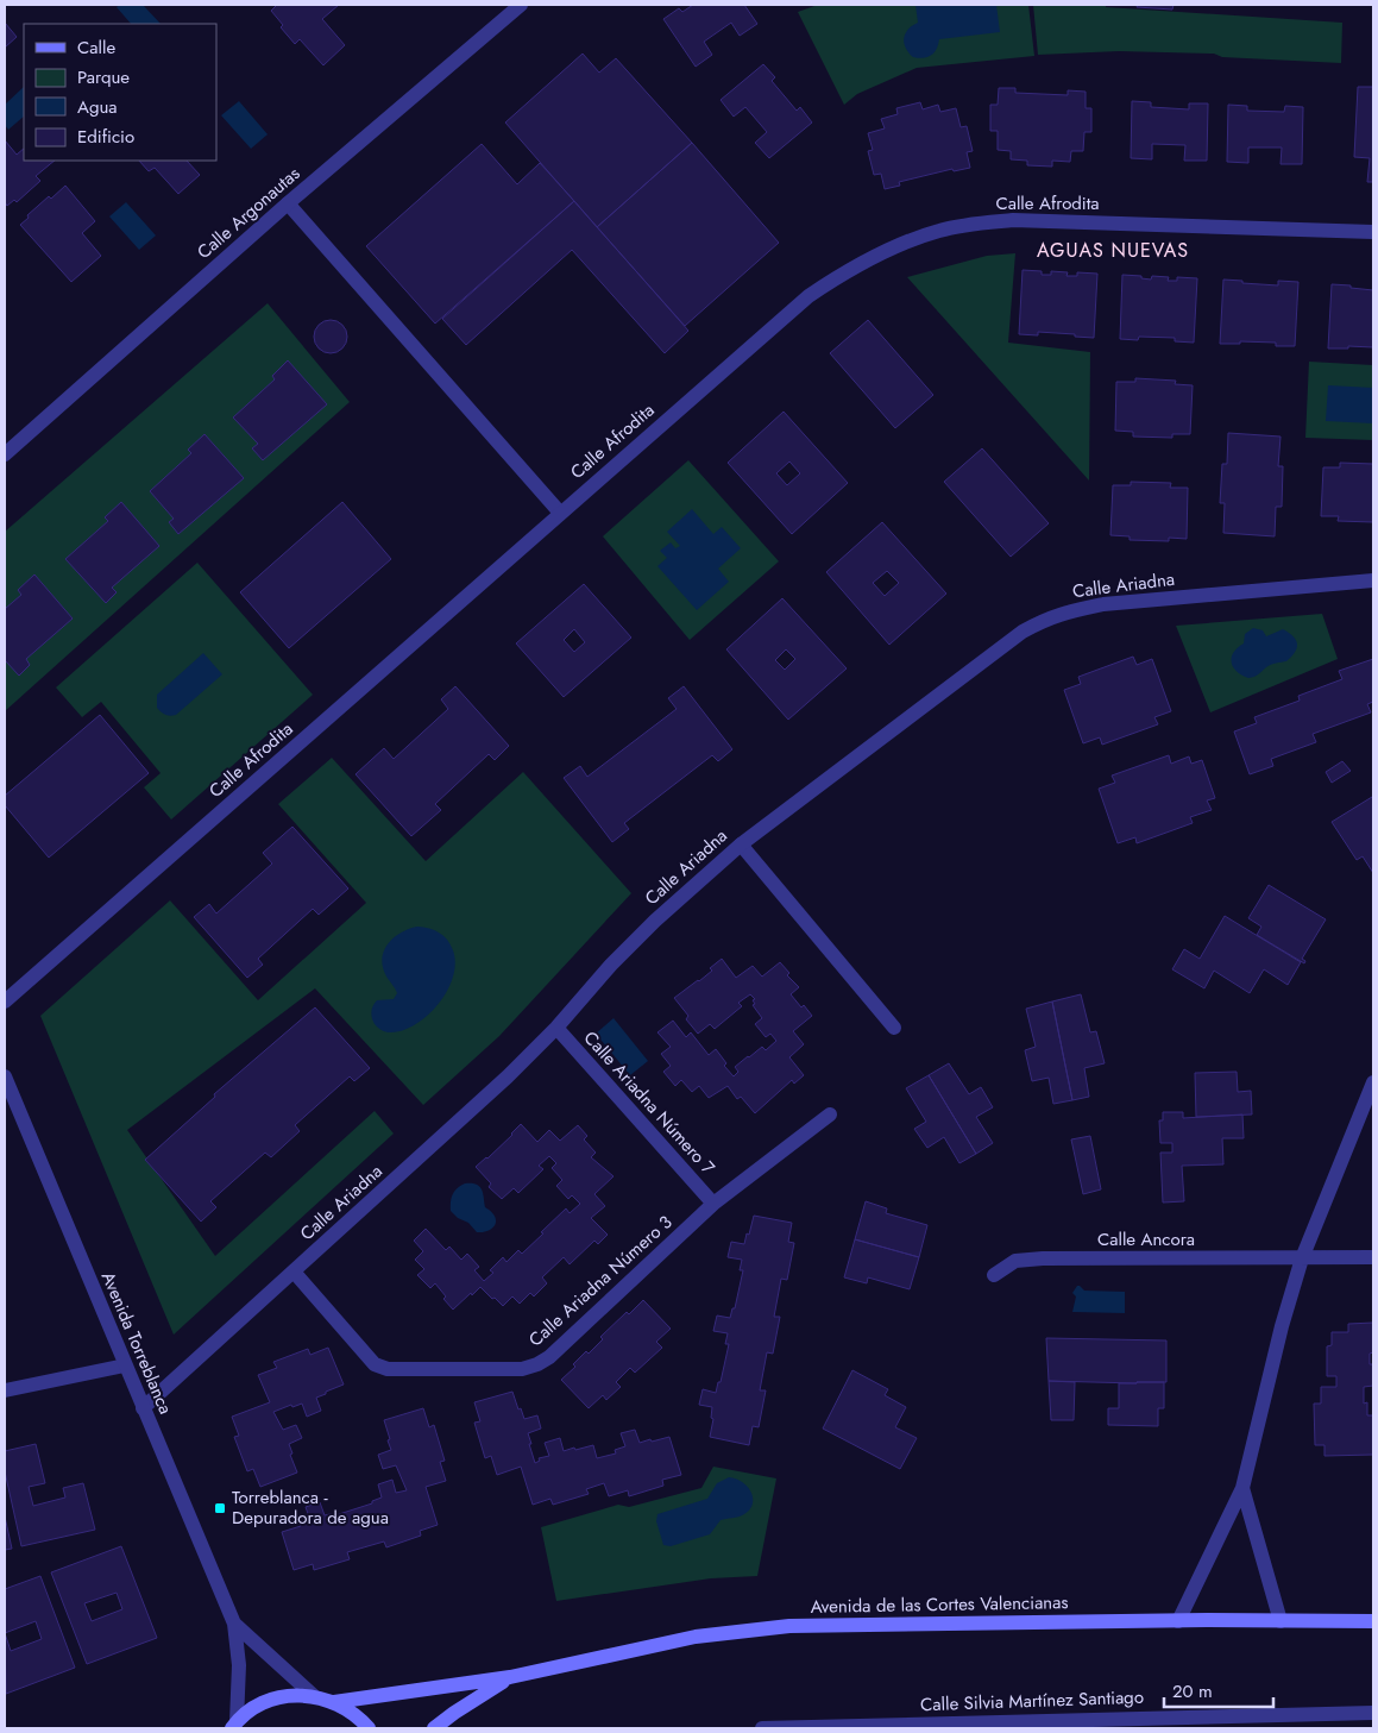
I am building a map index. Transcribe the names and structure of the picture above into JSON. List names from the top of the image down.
{
  "streets": {
    "main road": ["Avenida de las Cortes Valencianas"],
    "street": [
      "Calle Afrodita",
      "Calle Argonautas",
      "Calle Ariadna",
      "Calle Ariadna Número 7",
      "Calle Ancora",
      "Calle Ariadna Número 3",
      "Avenida Torreblanca",
      "Calle Silvia Martínez Santiago"
    ]
  },
  "crossings": [
    ["Calle Ariadna", "Calle Ariadna Número 7"],
    ["Calle Ariadna", "Calle Ariadna Número 3"],
    ["Calle Ariadna", "Avenida Torreblanca"],
    ["Calle Ariadna Número 7", "Calle Ariadna Número 3"]
  ],
  "districts": ["AGUAS NUEVAS"],
  "places": {
    "transit": ["Torreblanca - Depuradora de agua"]
  },
  "legend": [
    "Calle",
    "Parque",
    "Agua",
    "Edificio"
  ],
  "scale_bar": "20 m"
}
